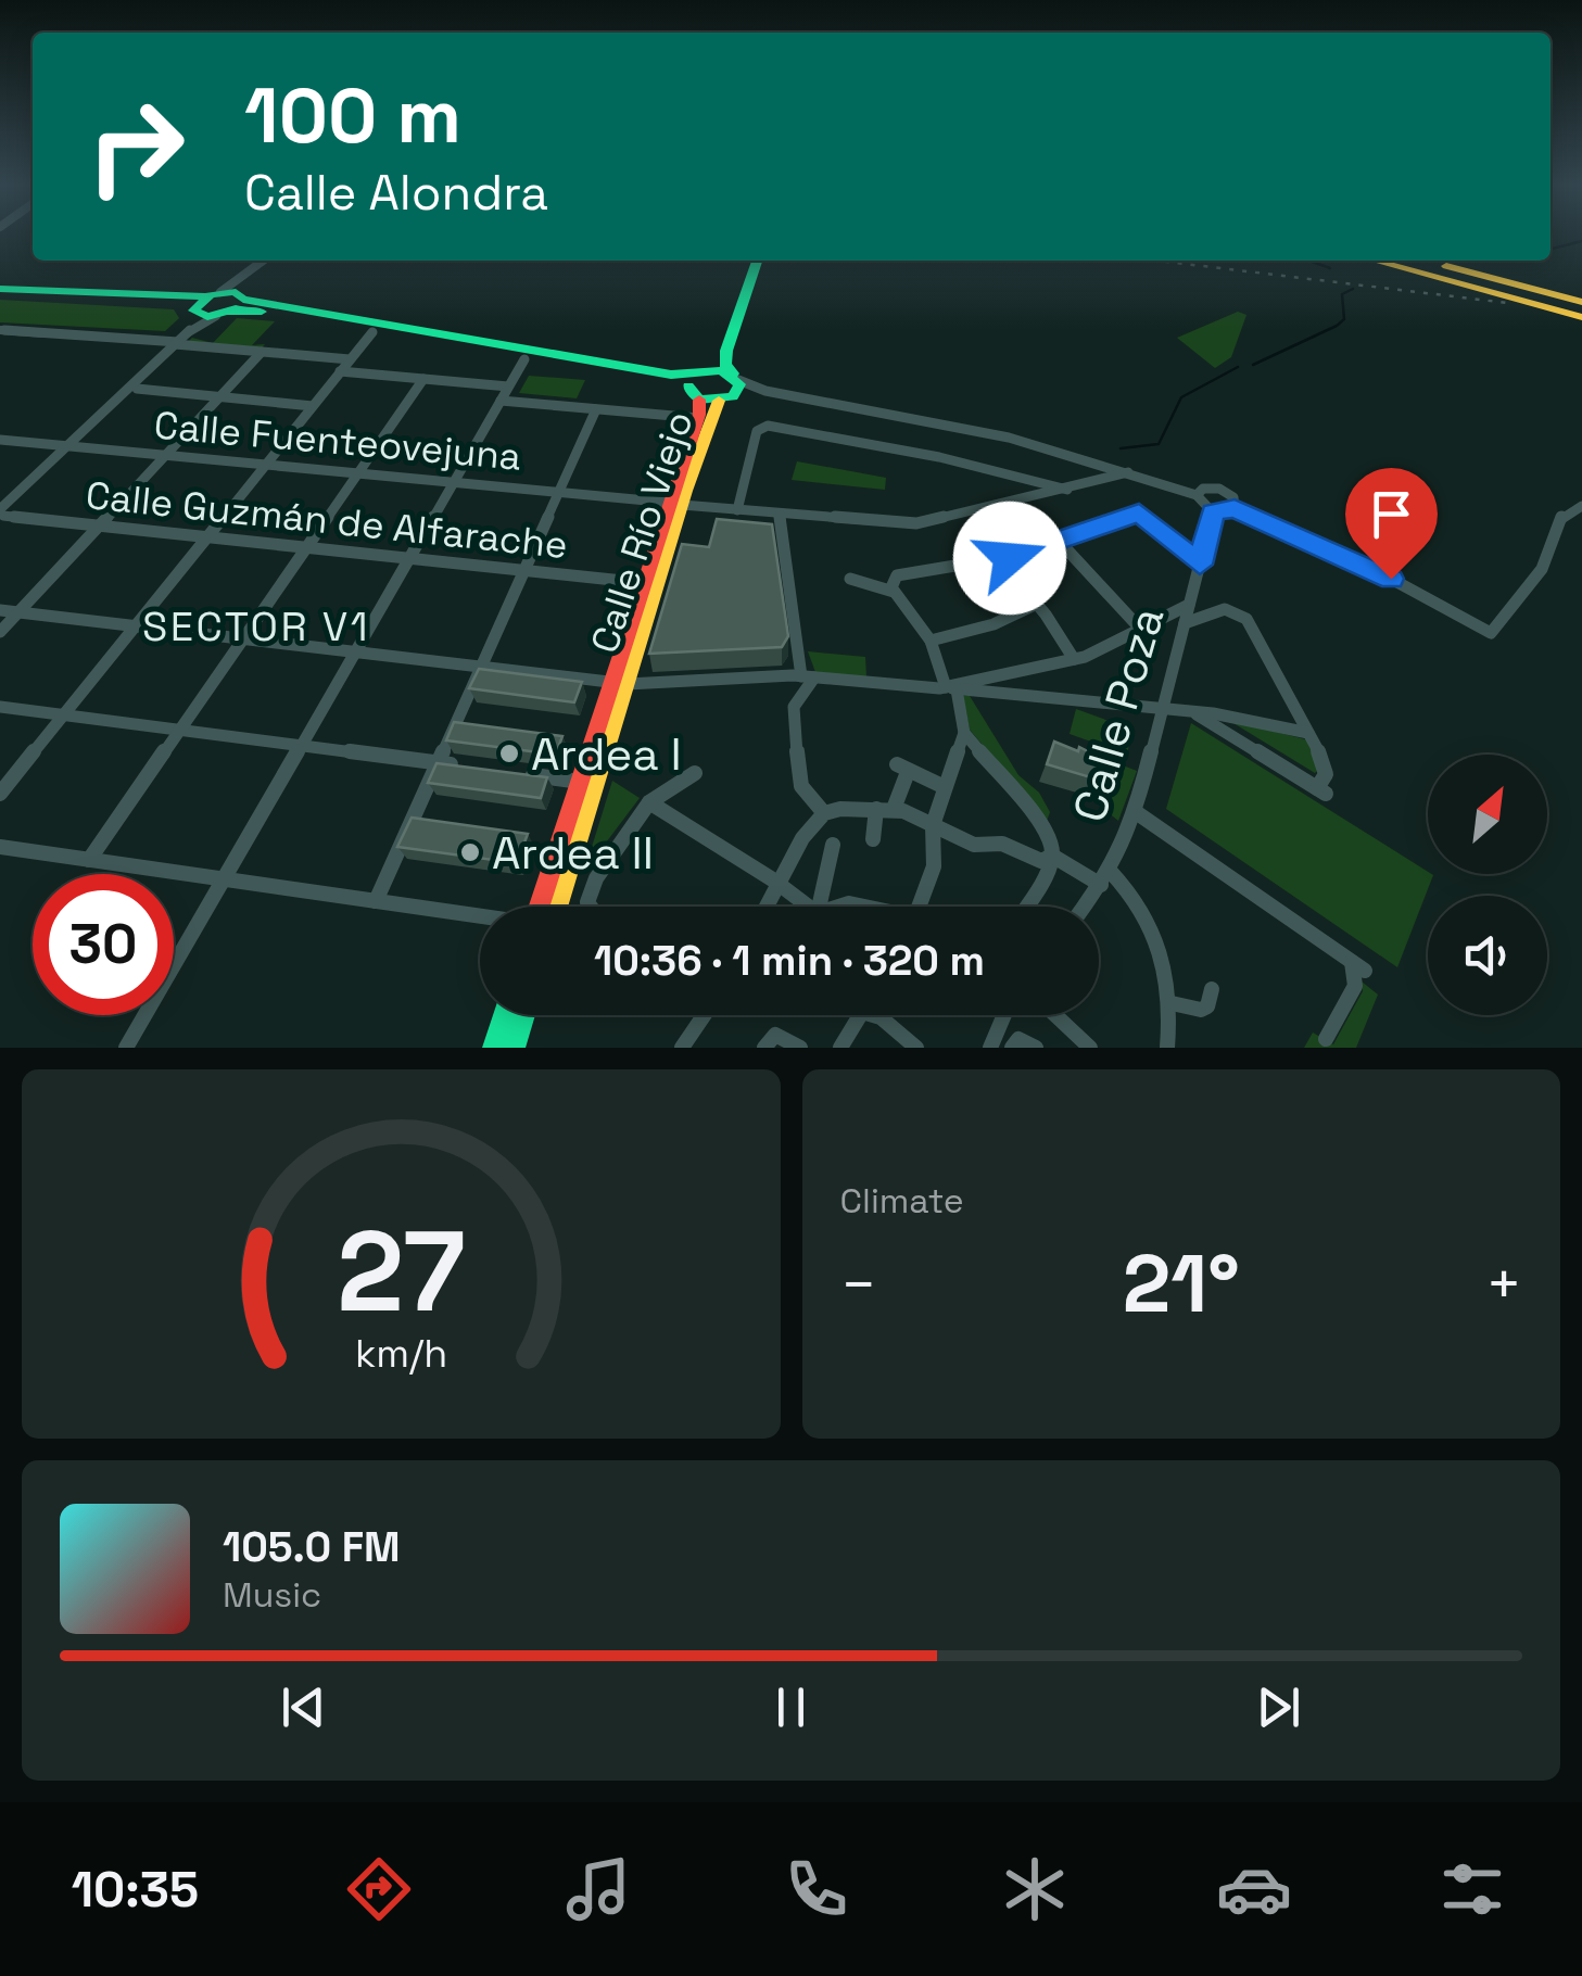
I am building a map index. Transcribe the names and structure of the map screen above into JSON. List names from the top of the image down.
{
  "streets": {
    "main road": ["Calle Río Viejo"],
    "street": ["Calle Fuenteovejuna", "Calle Guzmán de Alfarache", "Calle Poza"]
  },
  "crossings": [
    ["Calle Fuenteovejuna", "Calle Río Viejo"],
    ["Calle Guzmán de Alfarache", "Calle Río Viejo"]
  ],
  "districts": ["SECTOR V1"],
  "places": ["Ardea I", "Ardea II"],
  "north": "top right",
  "page": {
    "turn": ["100 m", "Calle Alondra"],
    "limit": "30",
    "trip": "10:36 · 1 min · 320 m",
    "tile": "Climate",
    "heat": ["−", "21°", "+"],
    "song": ["105.0 FM", "Music"],
    "tabs": "10:35",
    "gauge": ["27", "km/h"]
  }
}
